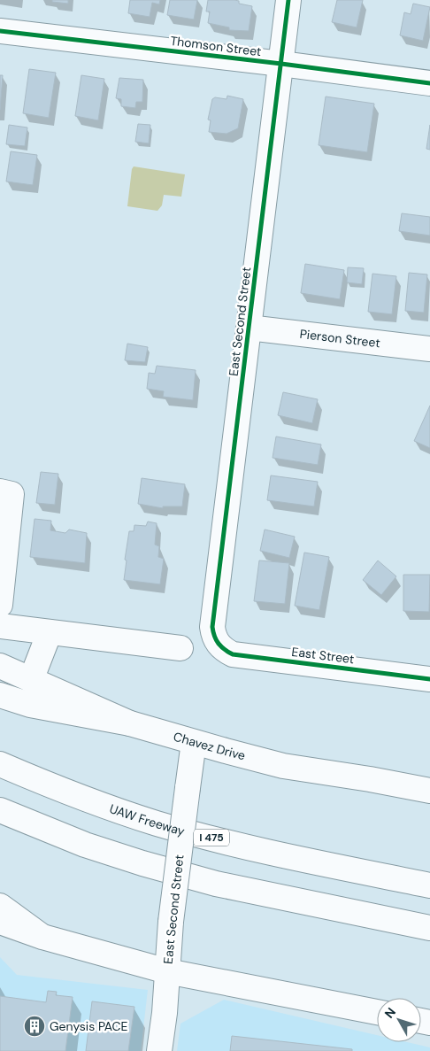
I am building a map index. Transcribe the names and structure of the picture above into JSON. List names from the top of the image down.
{
  "streets": {
    "main road": [
      "Thomson Street",
      "East Second Street",
      "Pierson Street",
      "East Street",
      "Chavez Drive",
      "UAW Freeway",
      "I 475"
    ]
  },
  "crossings": [
    ["Thomson Street", "East Second Street"],
    ["East Second Street", "Pierson Street"],
    ["East Second Street", "East Street"],
    ["East Second Street", "Chavez Drive"]
  ],
  "places": {
    "building": ["Genysis PACE"]
  },
  "north": "top left"
}
